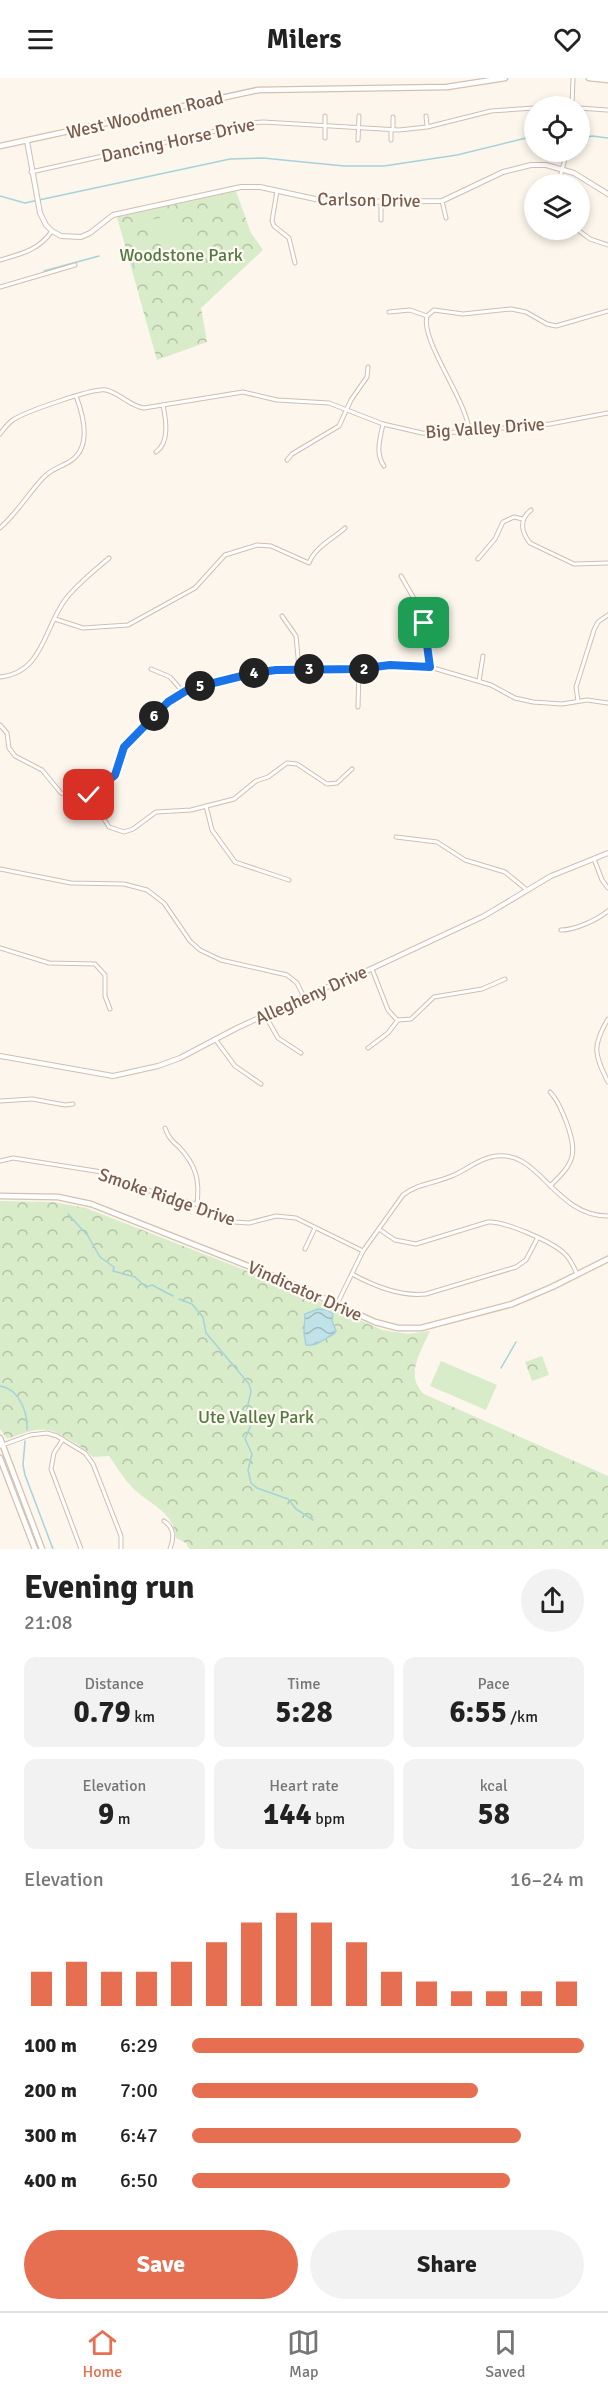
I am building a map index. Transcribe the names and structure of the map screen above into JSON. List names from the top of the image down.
{
  "streets": {
    "main road": ["West Woodmen Road", "Vindicator Drive"],
    "street": [
      "Dancing Horse Drive",
      "Carlson Drive",
      "Big Valley Drive",
      "Allegheny Drive",
      "Smoke Ridge Drive"
    ]
  },
  "parks": ["Woodstone Park", "Ute Valley Park"],
  "page": {
    "header": "Milers",
    "pins": [
      "2",
      "3",
      "4",
      "5",
      "6"
    ],
    "heading": ["Evening run", "21:08"],
    "stats": [
      ["Distance", "0.79 km"],
      ["Time", "5:28"],
      ["Pace", "6:55 /km"],
      ["Elevation", "9 m"],
      ["Heart rate", "144 bpm"],
      ["kcal", "58"]
    ],
    "chart": ["Elevation", "16–24 m"],
    "list": [
      {
        "name": "100 m",
        "note": "6:29"
      },
      {
        "name": "200 m",
        "note": "7:00"
      },
      {
        "name": "300 m",
        "note": "6:47"
      },
      {
        "name": "400 m",
        "note": "6:50"
      }
    ],
    "buttons": ["Save", "Share"],
    "tabs": ["Home", "Map", "Saved"]
  }
}
